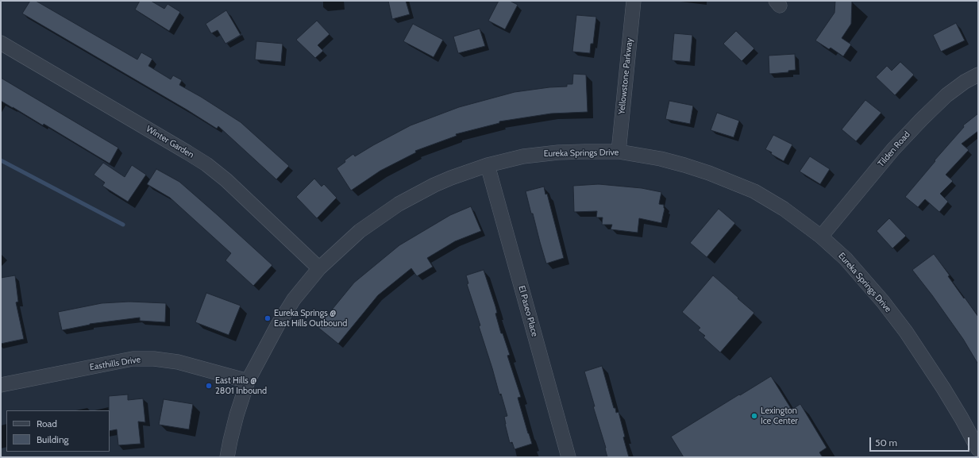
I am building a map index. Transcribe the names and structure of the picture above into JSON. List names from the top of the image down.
{
  "streets": {
    "street": [
      "Yellowstone Parkway",
      "Winter Garden",
      "Tilden Road",
      "Eureka Springs Drive",
      "El Paseo Place",
      "Easthills Drive"
    ]
  },
  "crossings": [
    ["Yellowstone Parkway", "Eureka Springs Drive"],
    ["Winter Garden", "Eureka Springs Drive"],
    ["Tilden Road", "Eureka Springs Drive"],
    ["Eureka Springs Drive", "El Paseo Place"],
    ["Eureka Springs Drive", "Easthills Drive"]
  ],
  "places": ["Eureka Springs @ East Hills Outbound", "East Hills @ 2801 Inbound", "Lexington Ice Center"],
  "legend": ["Road", "Building"],
  "scale_bar": "50 m"
}
